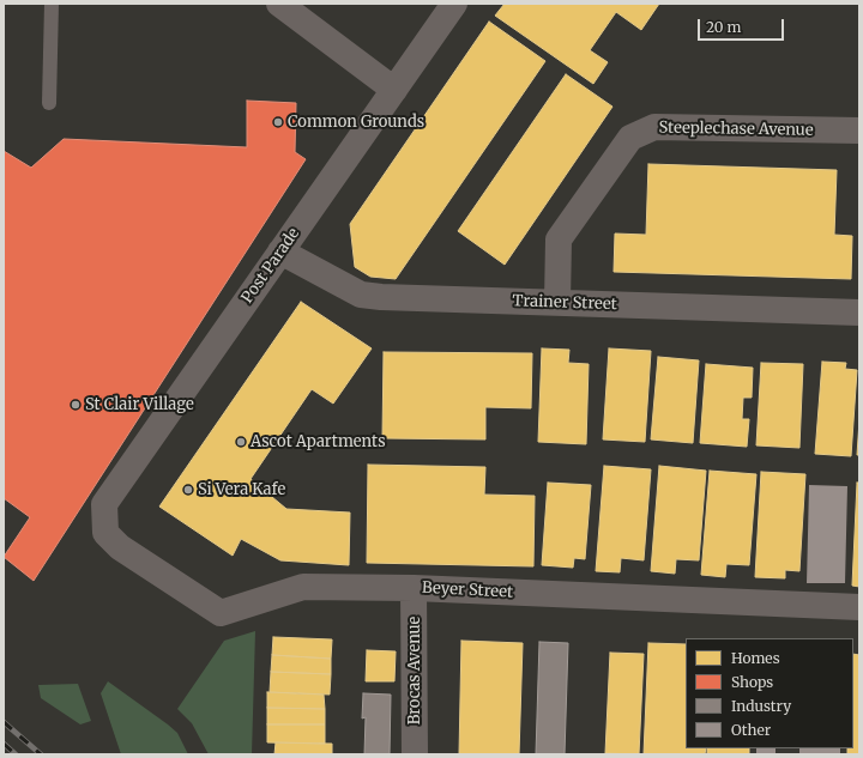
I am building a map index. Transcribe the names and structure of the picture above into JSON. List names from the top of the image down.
{
  "streets": {
    "street": [
      "Steeplechase Avenue",
      "Post Parade",
      "Trainer Street",
      "Beyer Street",
      "Brocas Avenue"
    ]
  },
  "crossings": [
    ["Steeplechase Avenue", "Trainer Street"],
    ["Post Parade", "Trainer Street"],
    ["Post Parade", "Beyer Street"],
    ["Beyer Street", "Brocas Avenue"]
  ],
  "places": [
    "Common Grounds",
    "St Clair Village",
    "Ascot Apartments",
    "Si Vera Kafe"
  ],
  "legend": [
    "Homes",
    "Shops",
    "Industry",
    "Other"
  ],
  "scale_bar": "20 m"
}
